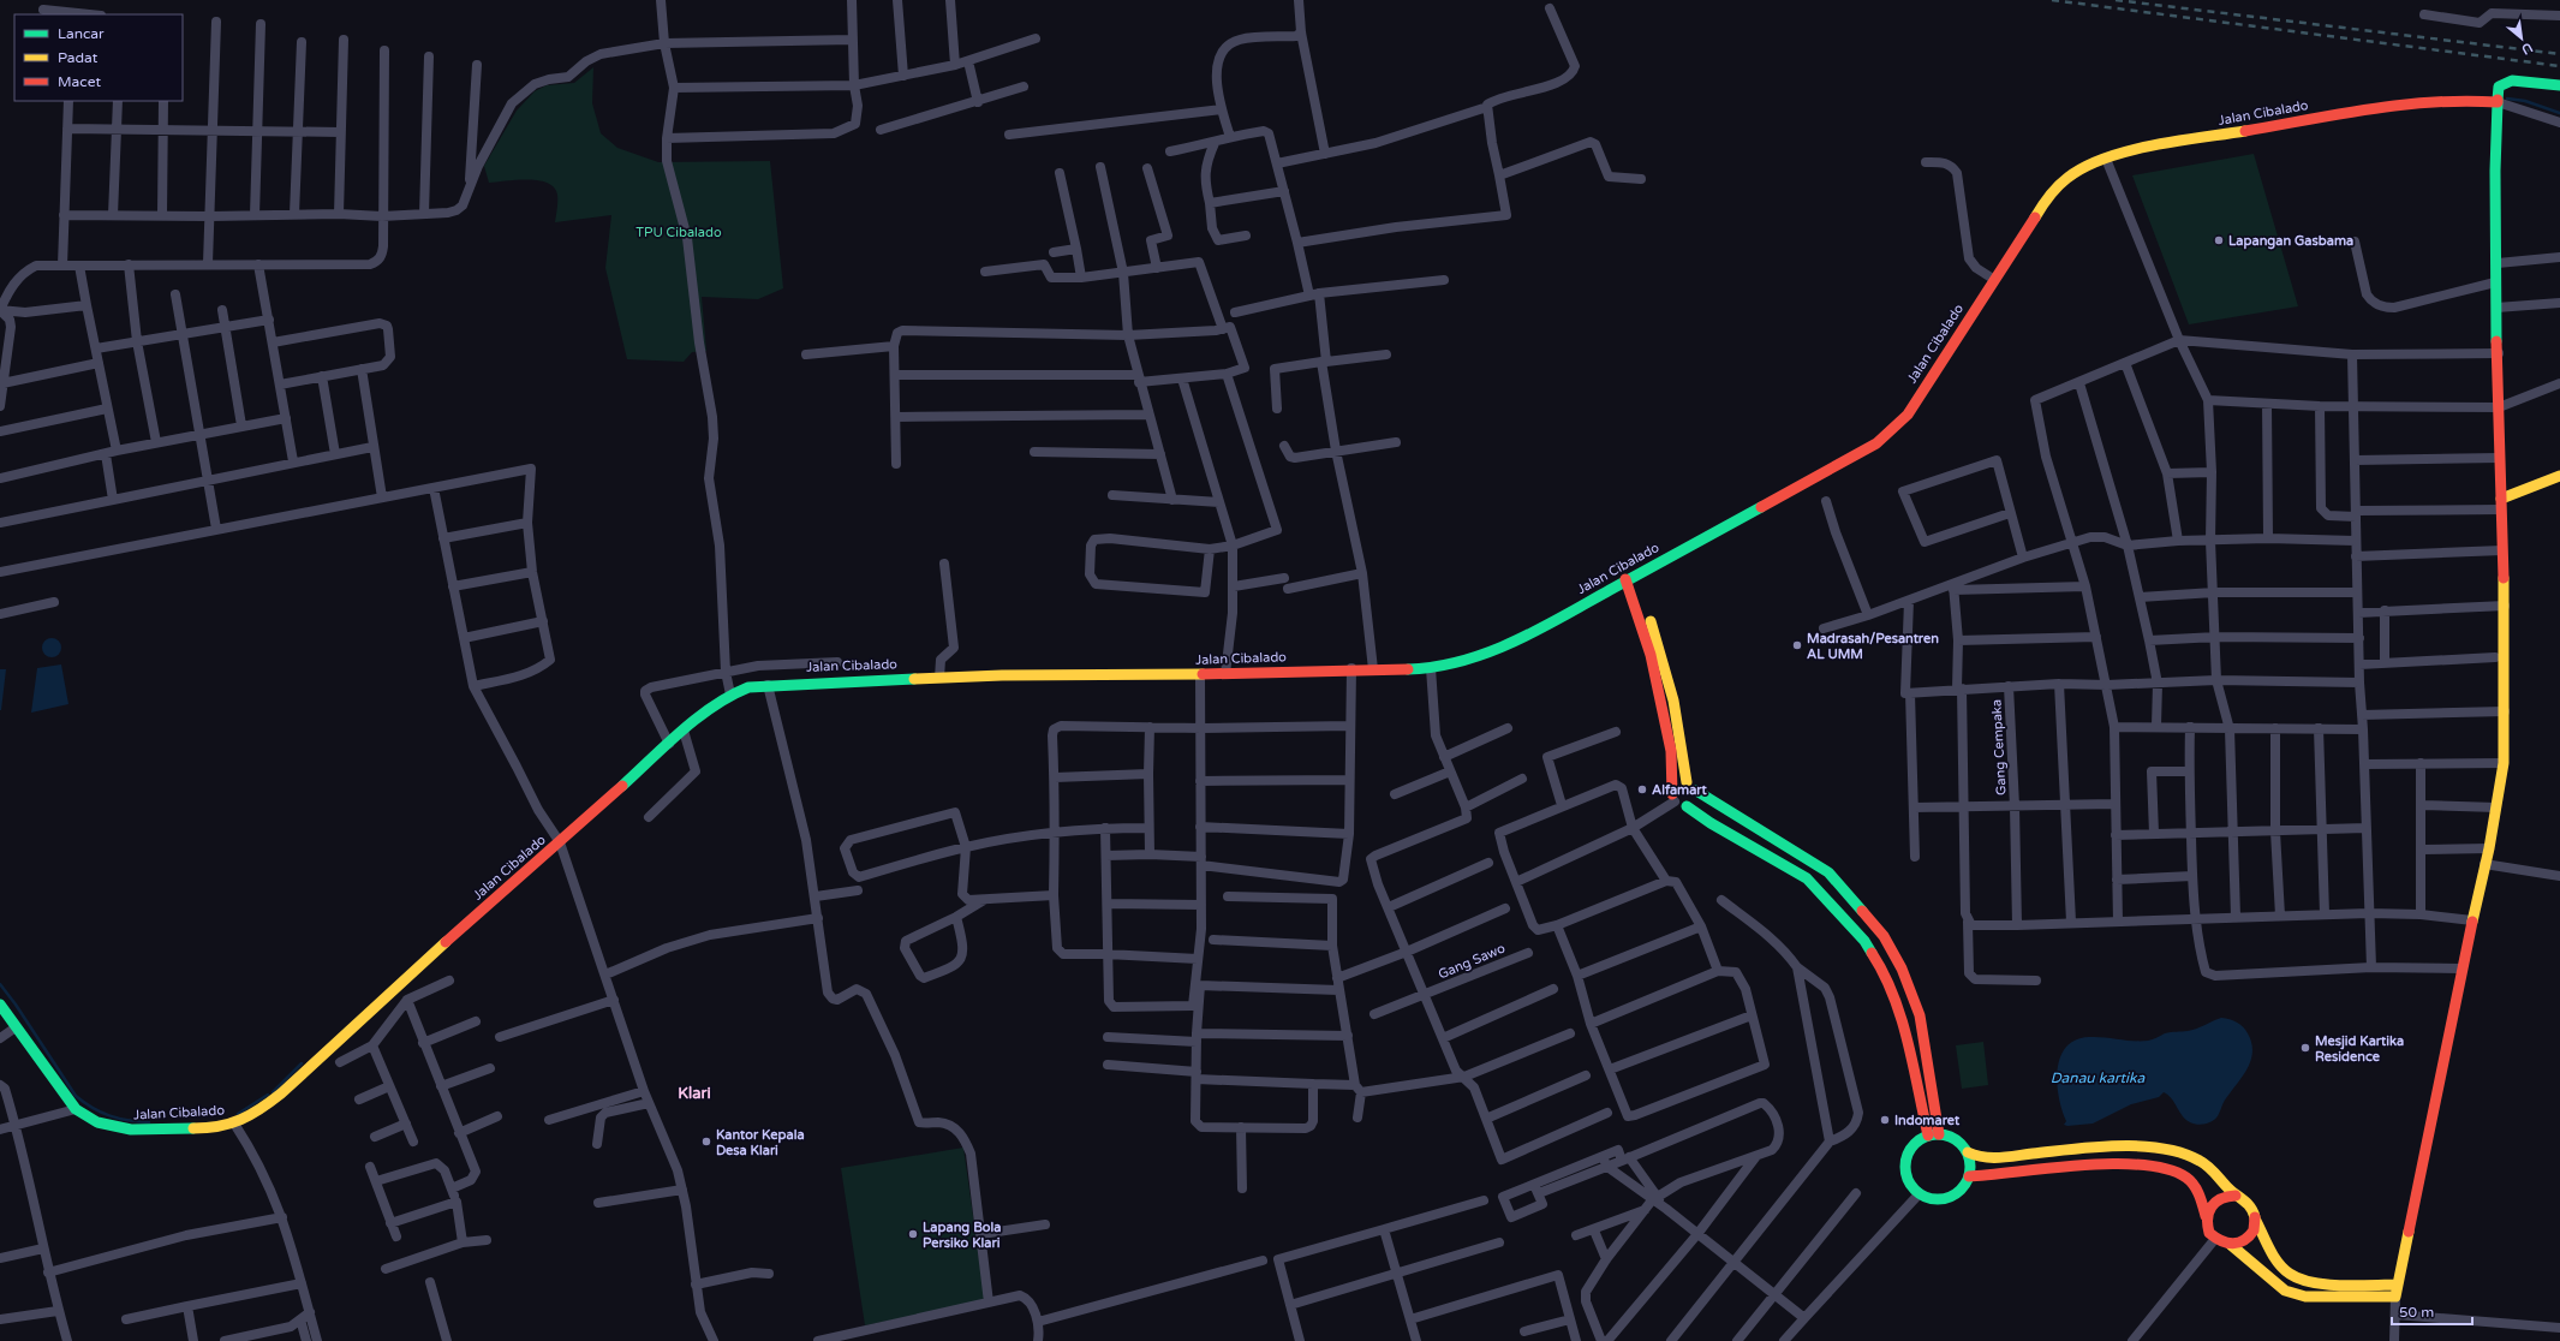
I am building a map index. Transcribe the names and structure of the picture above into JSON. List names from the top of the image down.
{
  "streets": {
    "street": ["Jalan Cibalado", "Gang Cempaka", "Gang Sawo"]
  },
  "districts": ["Klari"],
  "water": ["Danau kartika"],
  "parks": ["TPU Cibalado"],
  "places": [
    "Lapangan Gasbama",
    "Madrasah/Pesantren AL UMM",
    "Alfamart",
    "Mesjid Kartika Residence",
    "Indomaret",
    "Kantor Kepala Desa Klari",
    "Lapang Bola Persiko Klari"
  ],
  "legend": ["Lancar", "Padat", "Macet"],
  "scale_bar": "50 m",
  "north": "bottom right"
}
